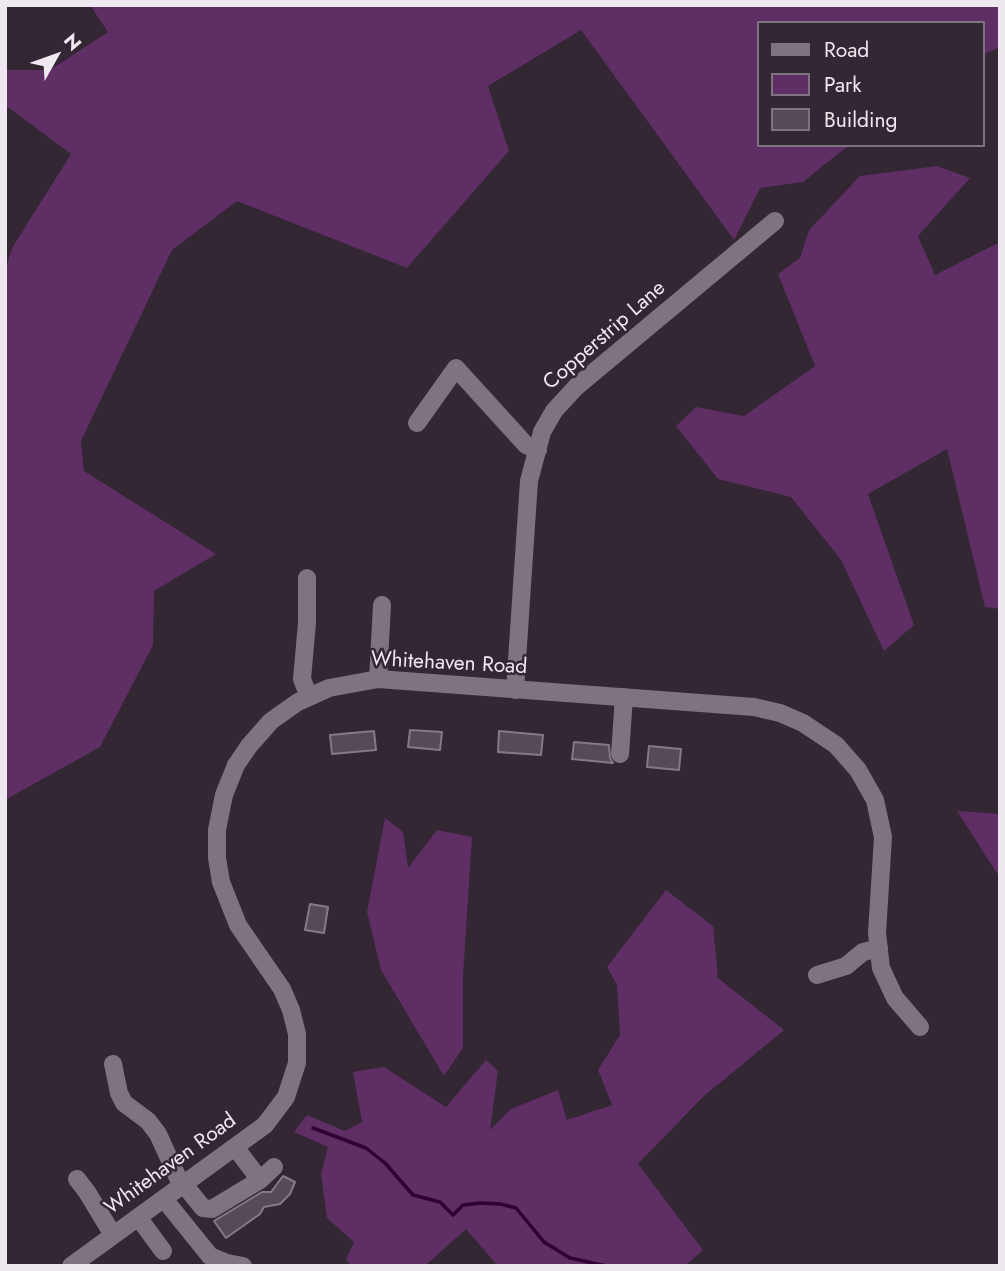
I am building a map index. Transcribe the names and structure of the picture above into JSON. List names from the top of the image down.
{
  "streets": {
    "street": ["Copperstrip Lane", "Whitehaven Road"]
  },
  "crossings": [
    ["Copperstrip Lane", "Whitehaven Road"]
  ],
  "legend": ["Road", "Park", "Building"],
  "north": "top right"
}
